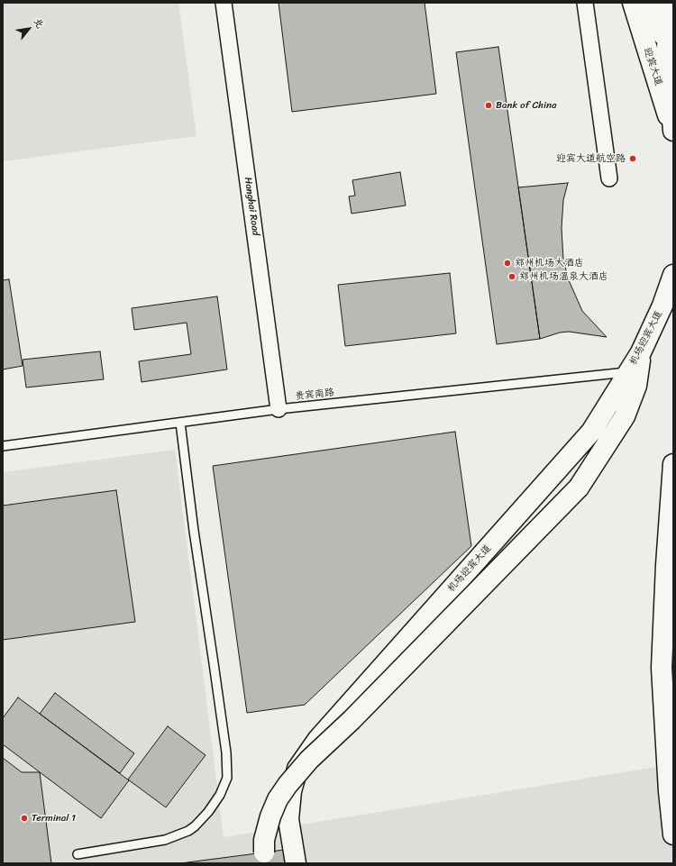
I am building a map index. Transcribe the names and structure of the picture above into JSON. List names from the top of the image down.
{
  "streets": {
    "main road": ["迎宾大道", "机场迎宾大道"],
    "street": ["Hanghai Road"],
    "lane": ["贵宾南路"]
  },
  "crossings": [
    ["Hanghai Road", "贵宾南路"],
    ["机场迎宾大道", "贵宾南路"]
  ],
  "places": [
    "Bank of China",
    "迎宾大道航空路",
    "郑州机场大酒店",
    "郑州机场温泉大酒店",
    "Terminal 1"
  ],
  "north": "top right"
}
